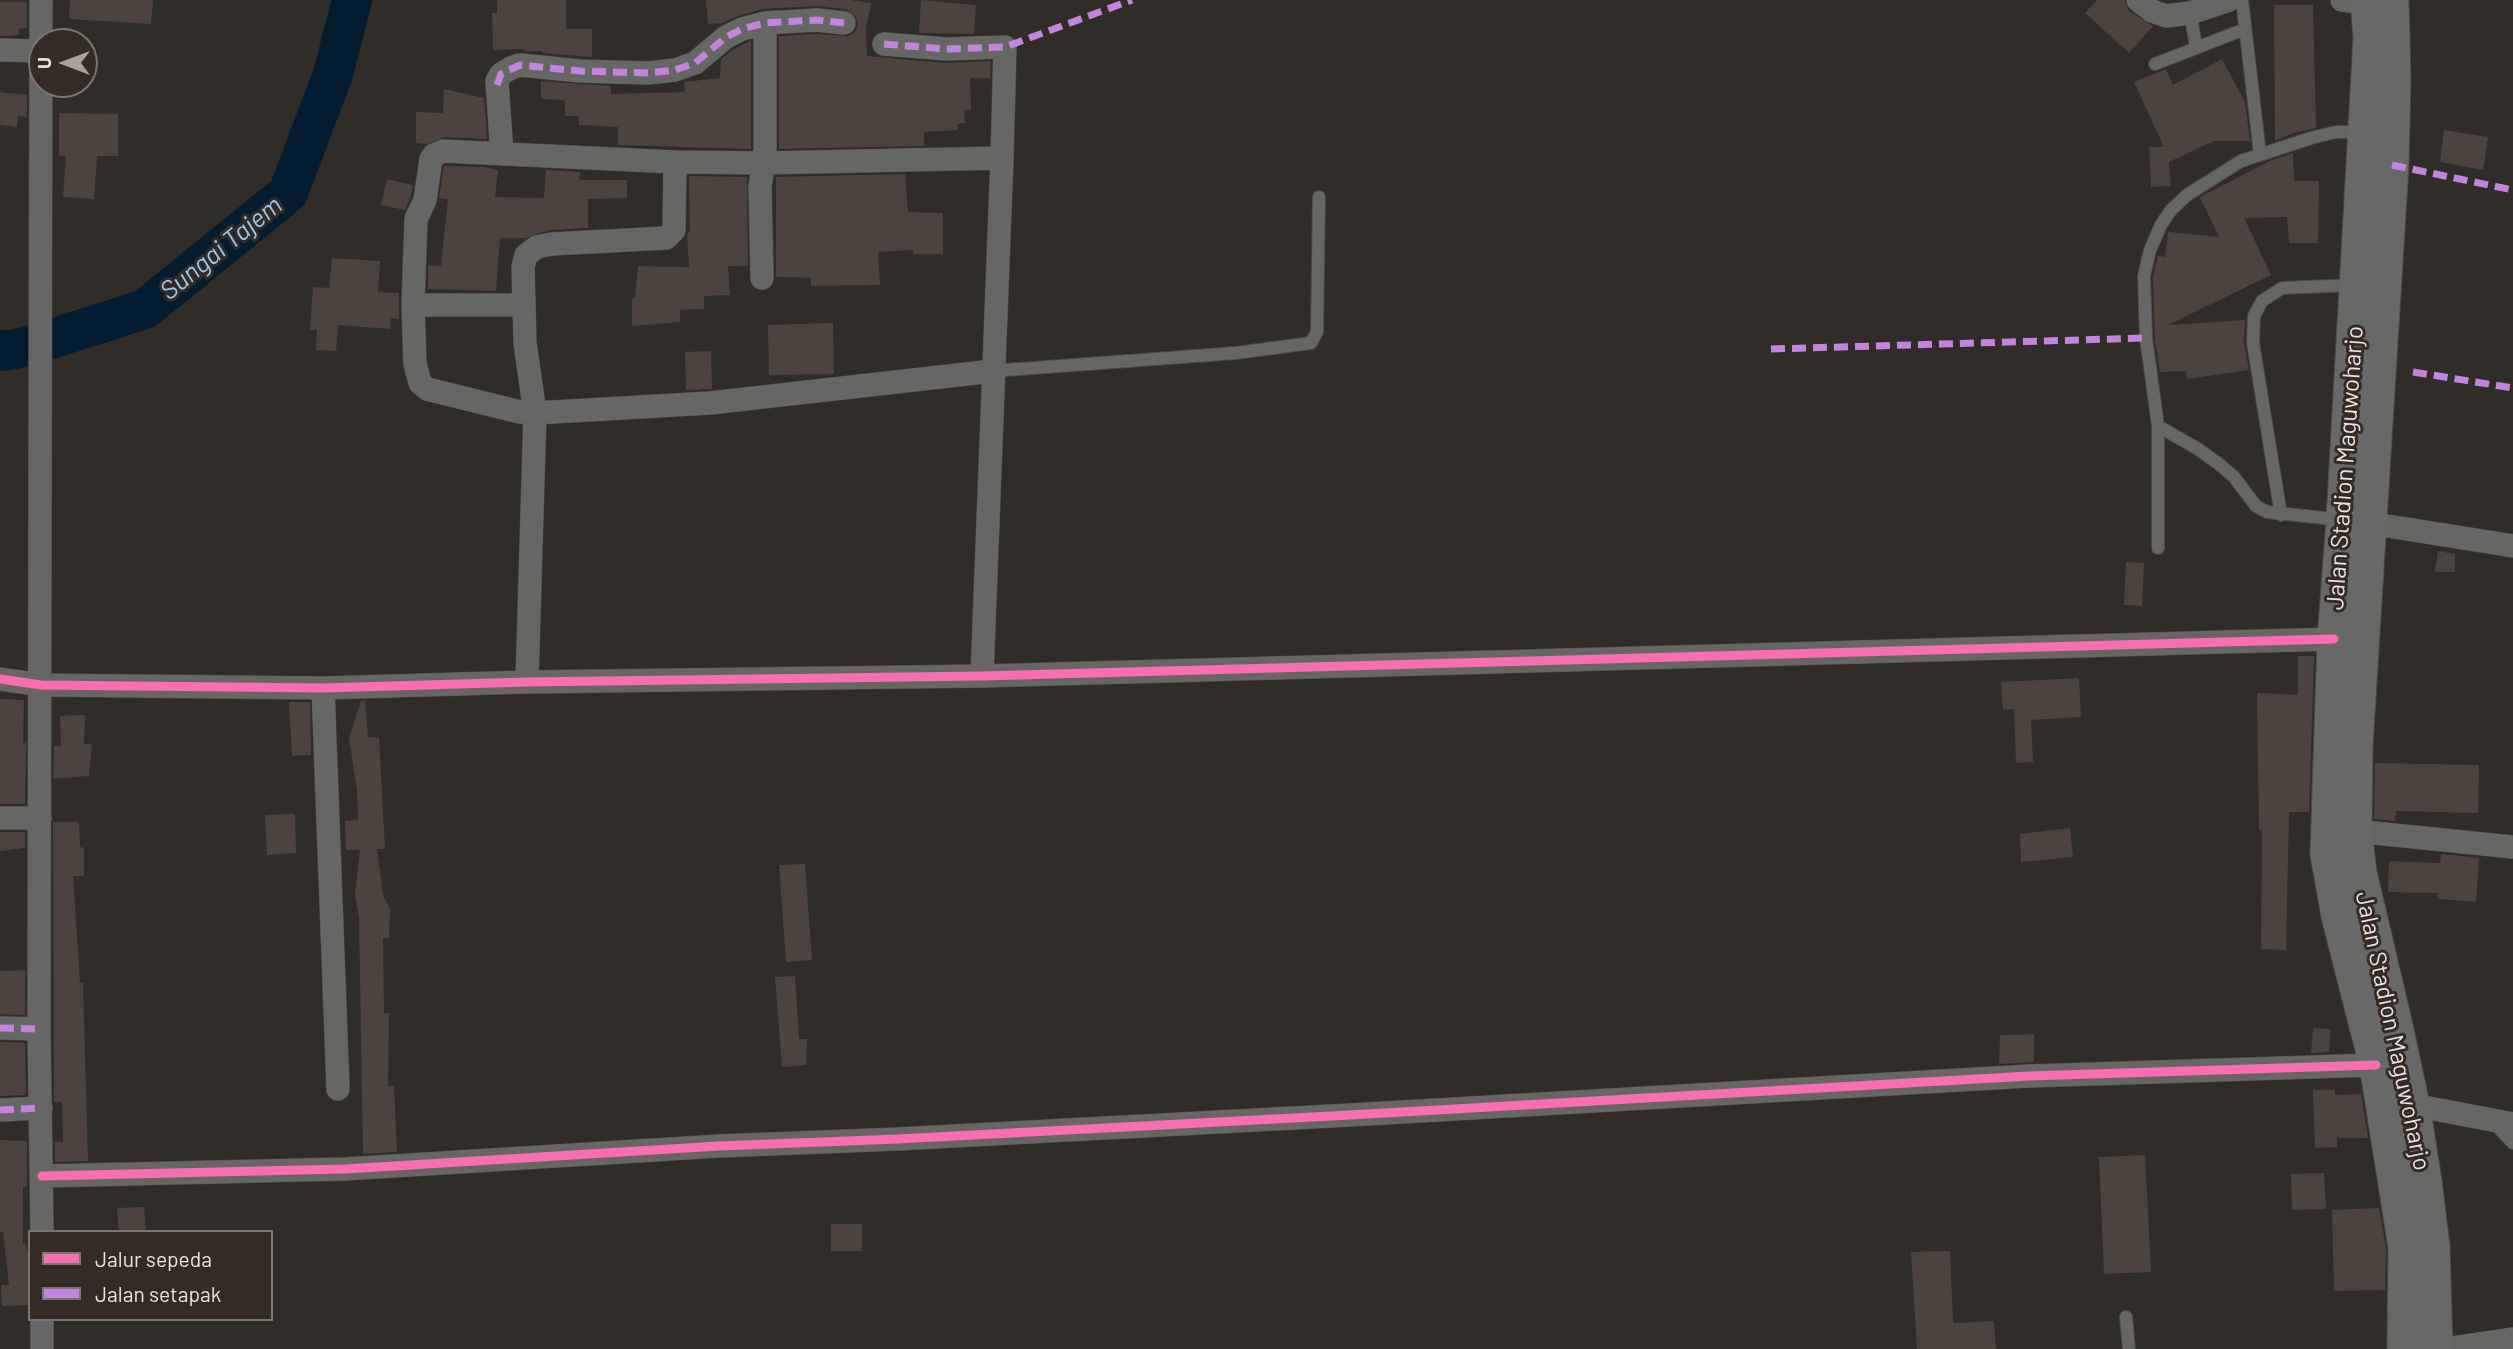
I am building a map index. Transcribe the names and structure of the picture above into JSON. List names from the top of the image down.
{
  "streets": {
    "main road": ["Jalan Stadion Maguwoharjo"]
  },
  "water": ["Sungai Tajem"],
  "legend": ["Jalur sepeda", "Jalan setapak"],
  "north": "left"
}
